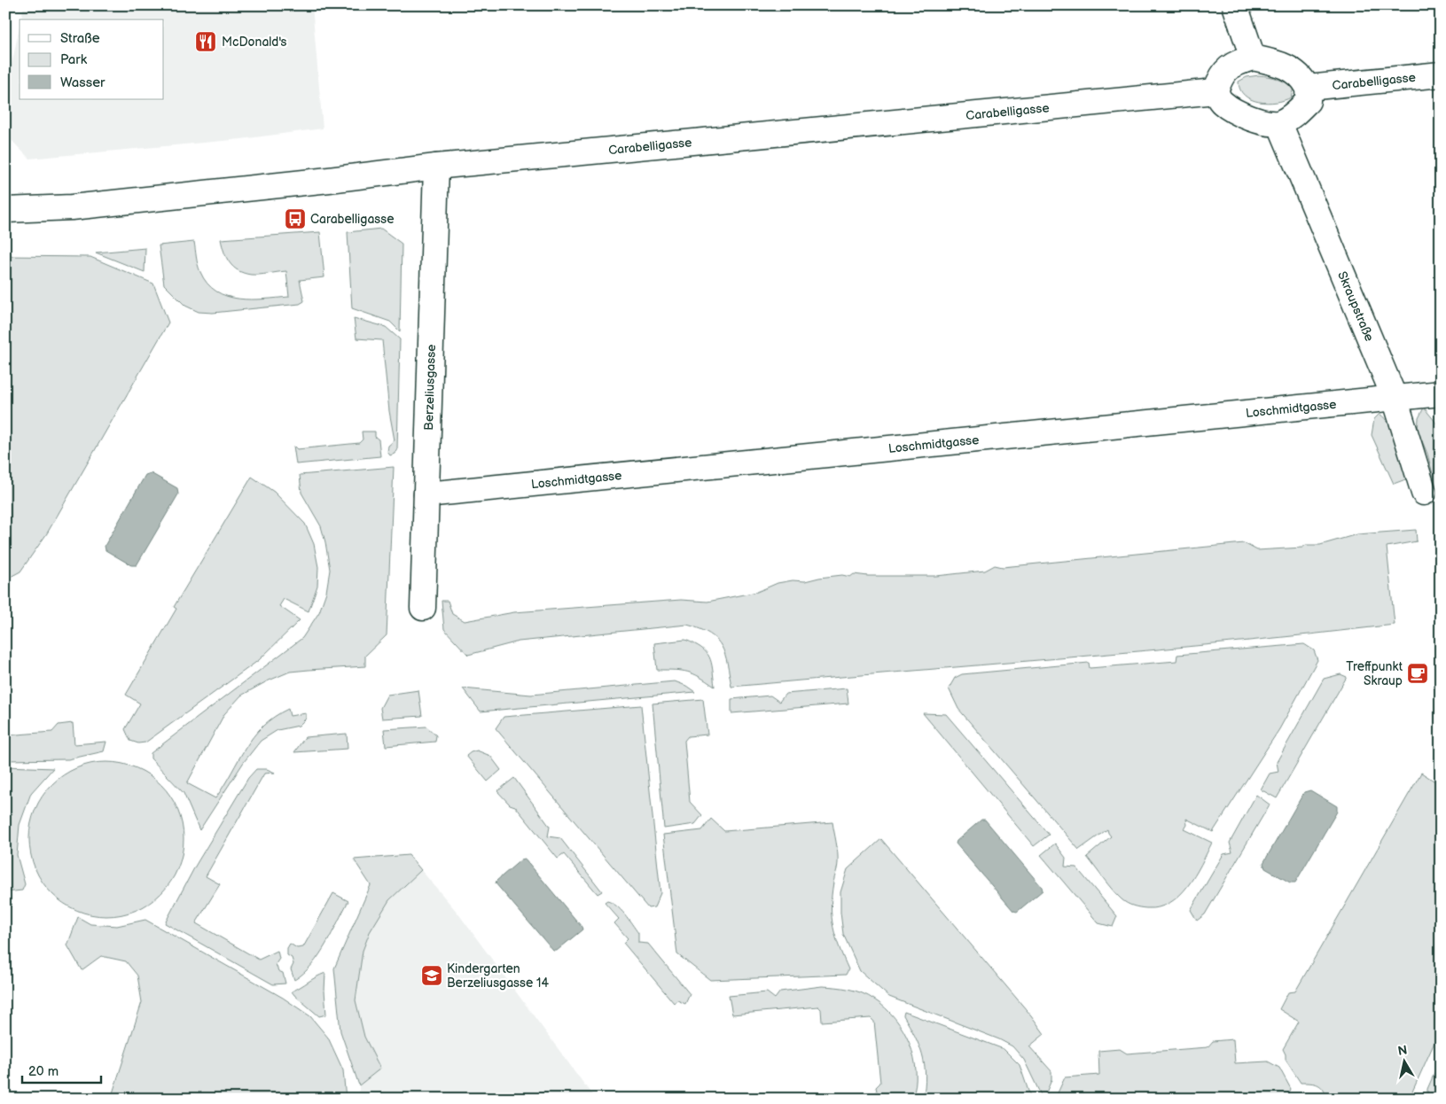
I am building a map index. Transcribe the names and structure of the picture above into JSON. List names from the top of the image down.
{
  "streets": {
    "street": [
      "Carabelligasse",
      "Skraupstraße",
      "Berzeliusgasse",
      "Loschmidtgasse"
    ]
  },
  "crossings": [
    ["Carabelligasse", "Skraupstraße"],
    ["Carabelligasse", "Berzeliusgasse"],
    ["Skraupstraße", "Loschmidtgasse"],
    ["Berzeliusgasse", "Loschmidtgasse"]
  ],
  "places": {
    "restaurant": ["McDonald's"],
    "bus stop": ["Carabelligasse"],
    "cafe": ["Treffpunkt Skraup"],
    "school or university": ["Kindergarten Berzeliusgasse 14"]
  },
  "legend": ["Straße", "Park", "Wasser"],
  "scale_bar": "20 m",
  "north": "top"
}
